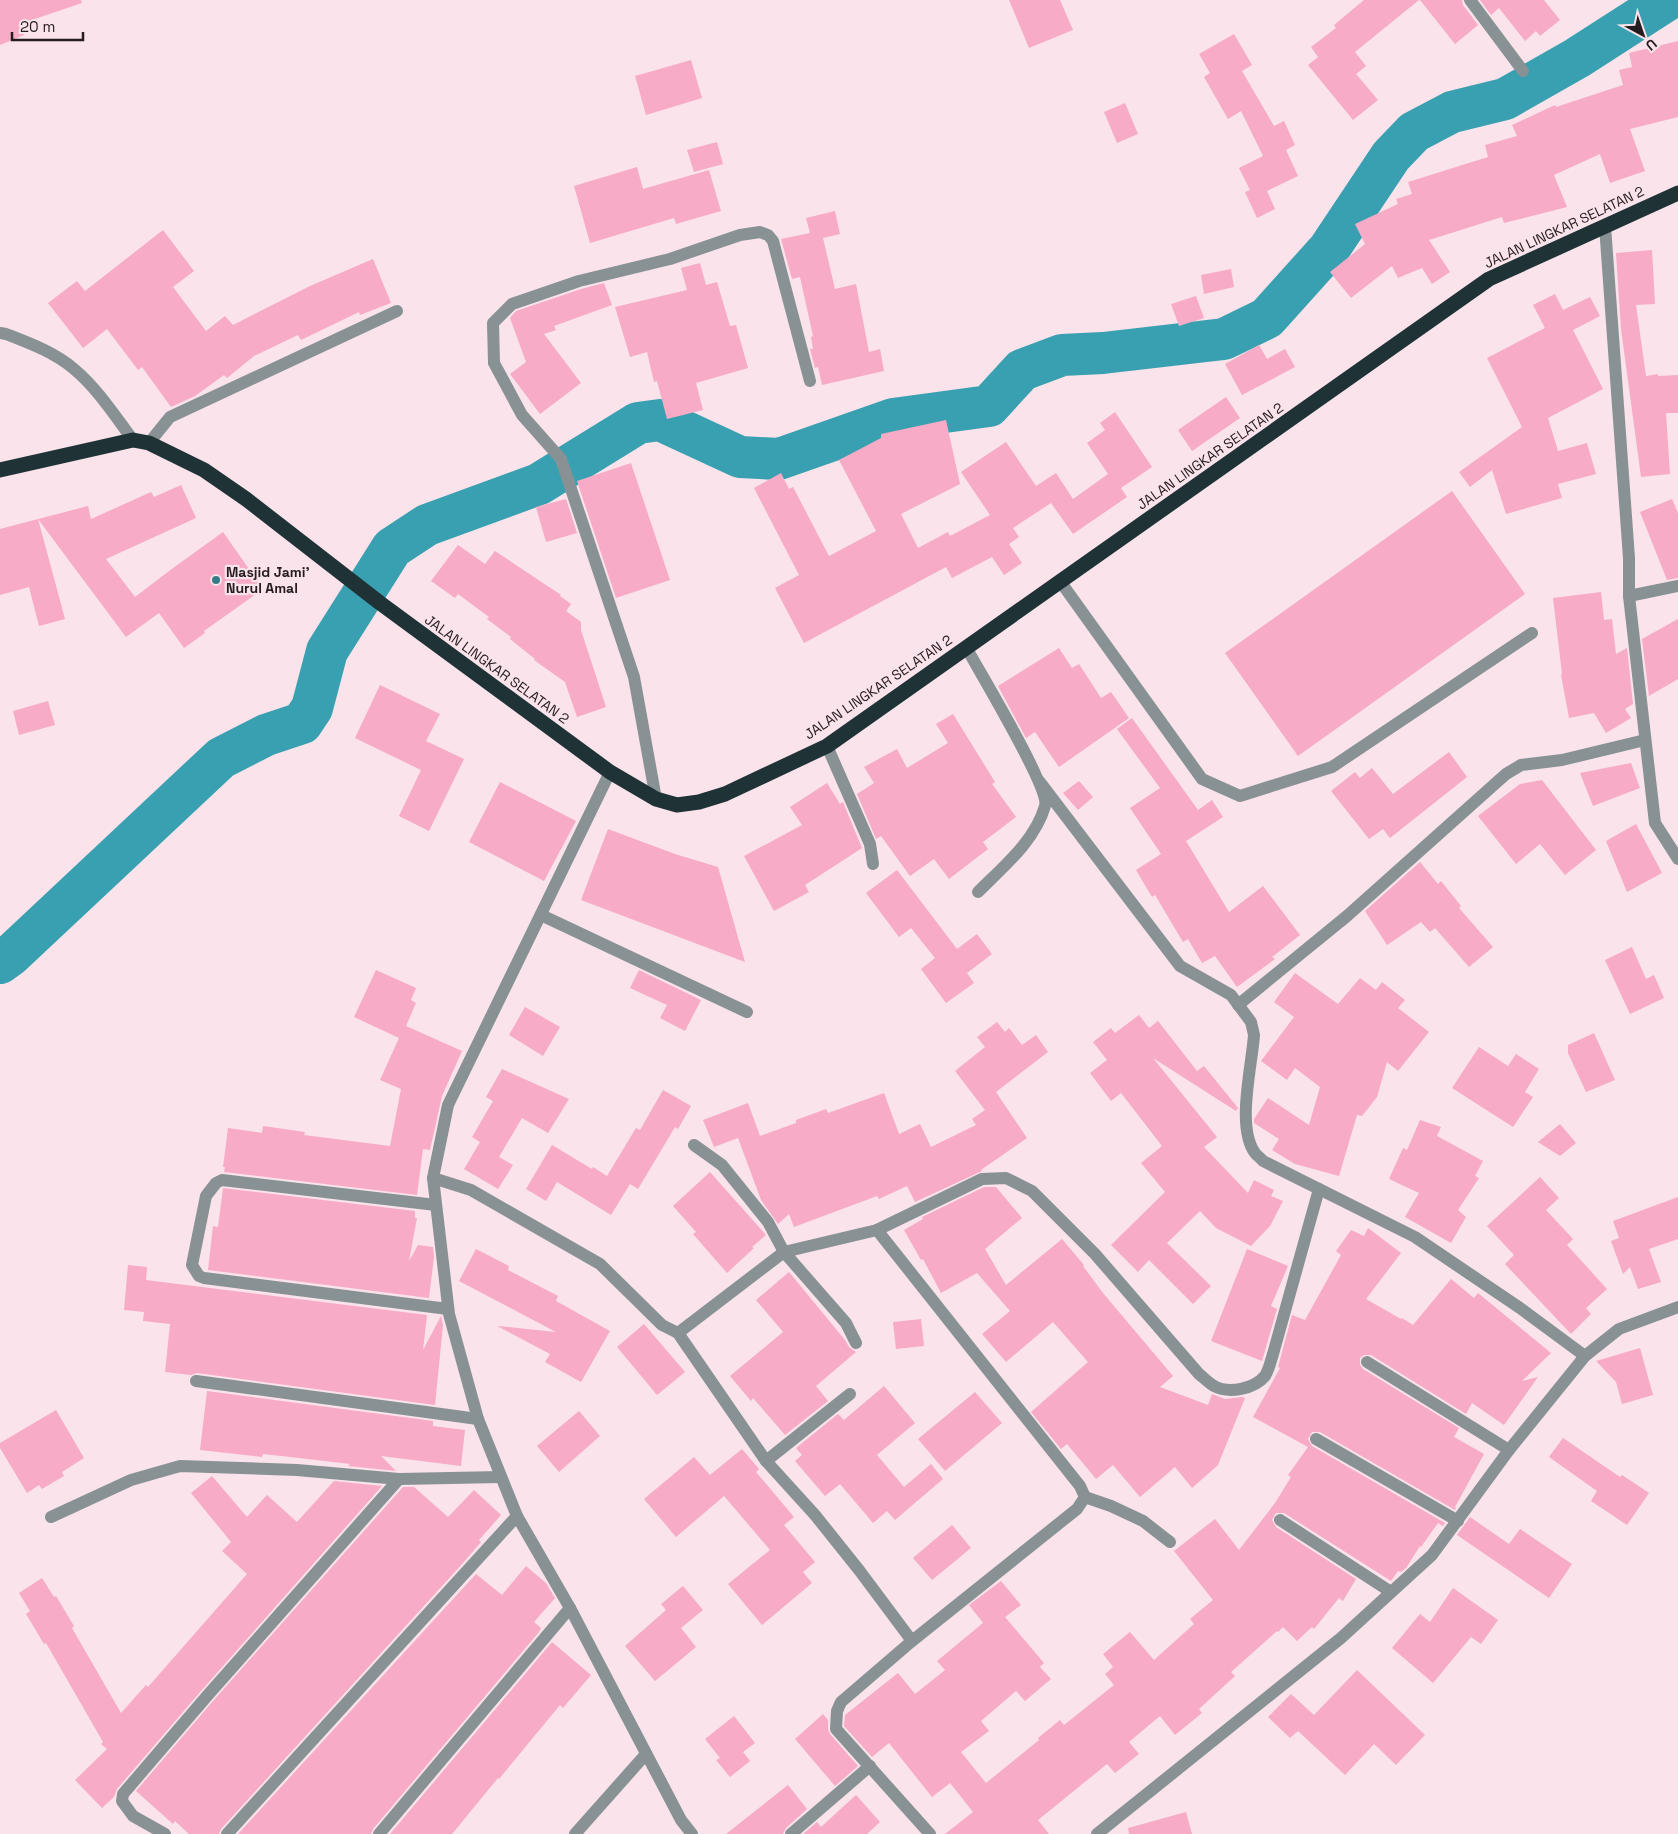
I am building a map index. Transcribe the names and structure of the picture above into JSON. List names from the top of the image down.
{
  "streets": {
    "highway": ["JALAN LINGKAR SELATAN 2"]
  },
  "places": ["Masjid Jami' Nurul Amal"],
  "scale_bar": "20 m",
  "north": "bottom right"
}
